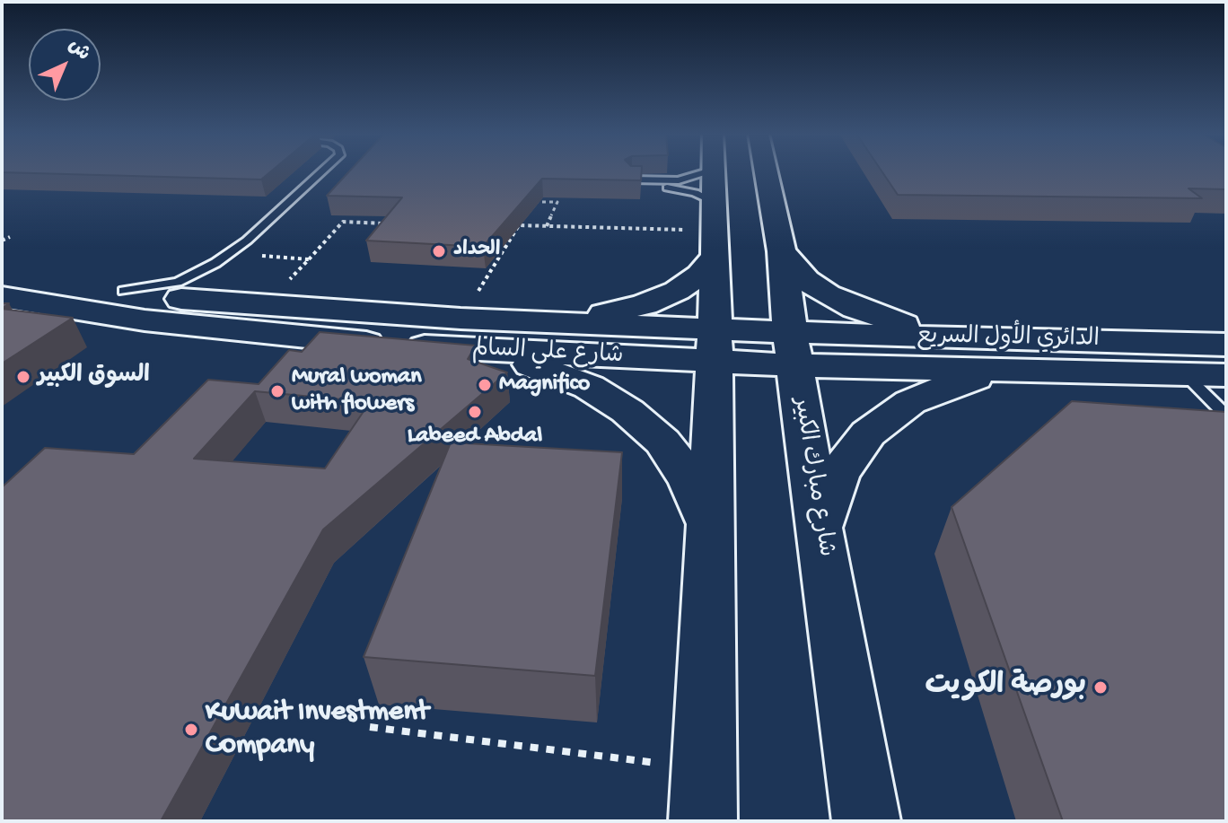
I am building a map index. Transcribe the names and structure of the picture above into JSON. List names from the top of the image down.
{
  "streets": {
    "main road": ["الدائري الأول السريع", "شارع علي السالم", "شارع مبارك الكبير"]
  },
  "crossings": [
    ["الدائري الأول السريع", "شارع علي السالم"],
    ["الدائري الأول السريع", "شارع مبارك الكبير"],
    ["شارع علي السالم", "شارع مبارك الكبير"]
  ],
  "places": [
    "الحداد",
    "السوق الكبير",
    "Magnifico",
    "Mural woman with flowers",
    "Labeed Abdal",
    "بورصة الكويت",
    "Kuwait Investment Company"
  ],
  "north": "top right"
}
